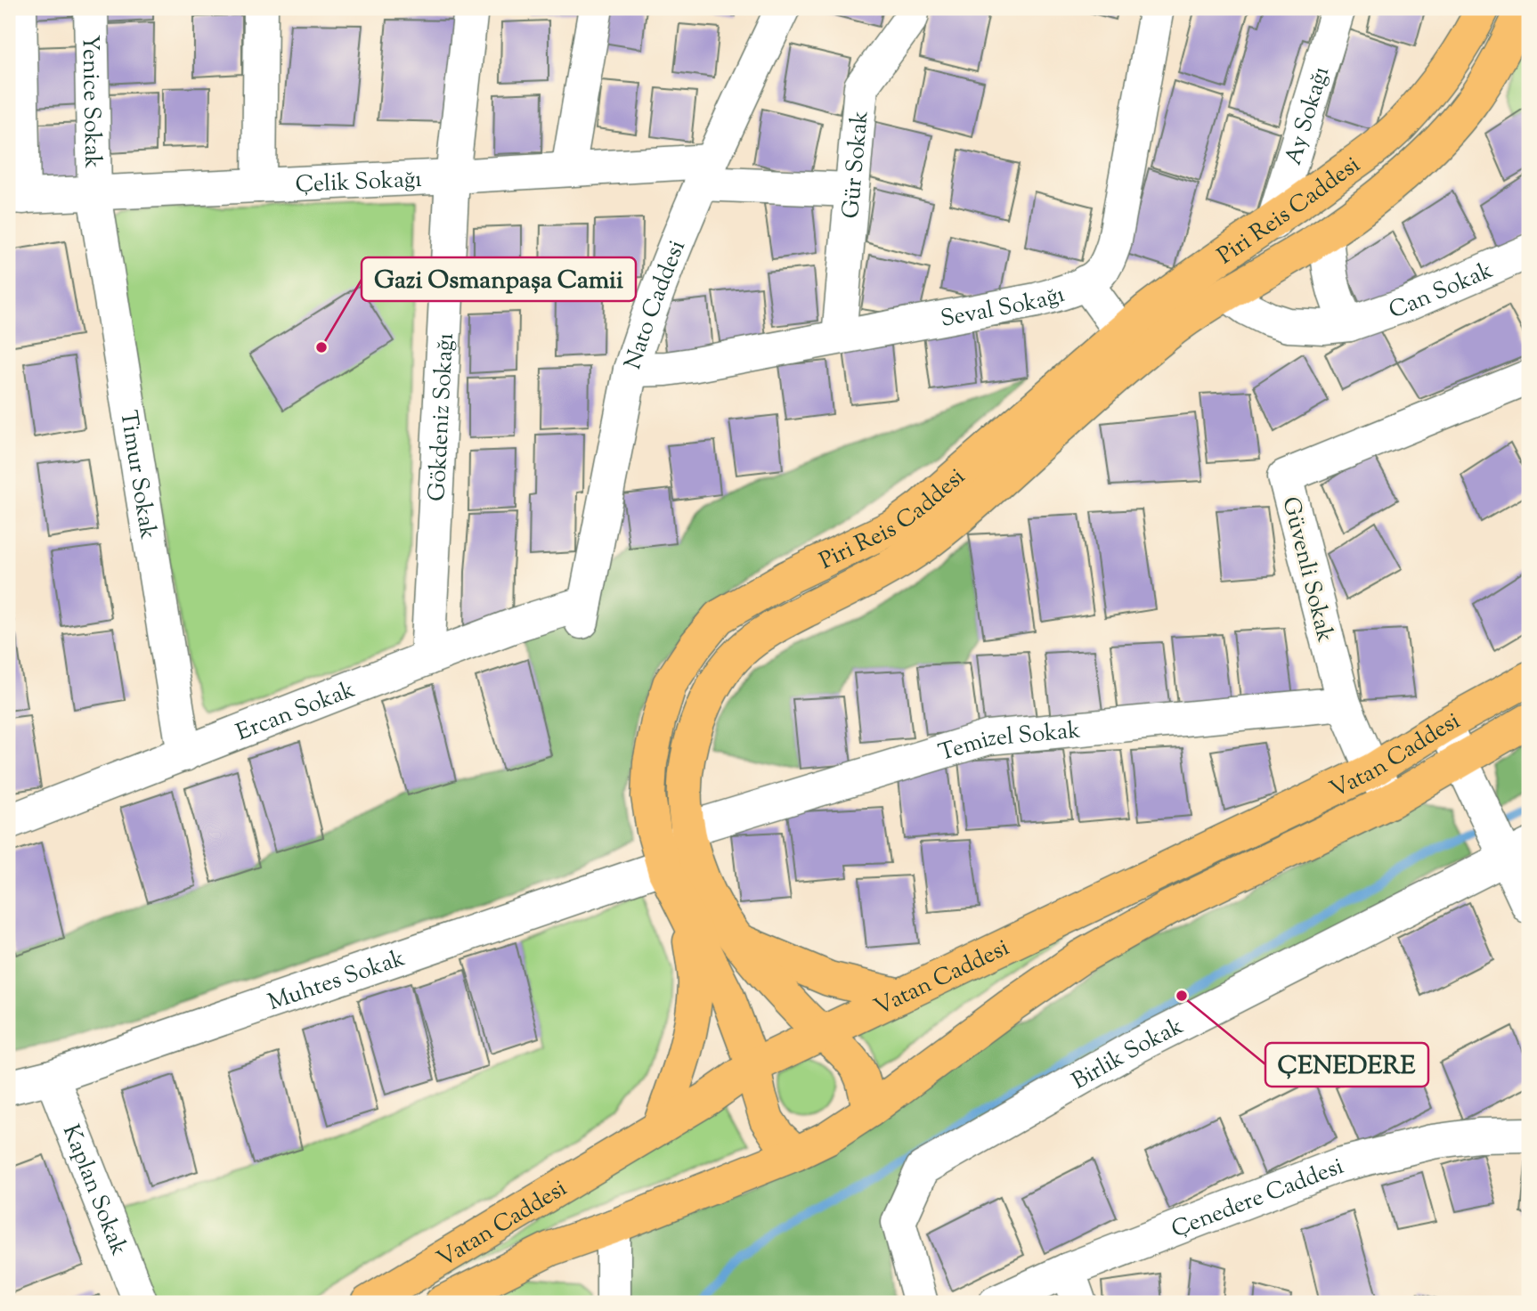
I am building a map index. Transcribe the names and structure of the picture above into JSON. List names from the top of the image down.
{
  "streets": {
    "main road": ["Piri Reis Caddesi", "Vatan Caddesi"],
    "street": [
      "Yenice Sokak",
      "Ay Sokağı",
      "Gür Sokak",
      "Çelik Sokağı",
      "Can Sokak",
      "Seval Sokağı",
      "Nato Caddesi",
      "Gökdeniz Sokağı",
      "Timur Sokak",
      "Güvenli Sokak",
      "Ercan Sokak",
      "Temizel Sokak",
      "Muhtes Sokak",
      "Birlik Sokak",
      "Kaplan Sokak",
      "Çenedere Caddesi"
    ]
  },
  "crossings": [
    ["Yenice Sokak", "Çelik Sokağı"],
    ["Yenice Sokak", "Timur Sokak"],
    ["Ay Sokağı", "Piri Reis Caddesi"],
    ["Gür Sokak", "Çelik Sokağı"],
    ["Gür Sokak", "Seval Sokağı"],
    ["Çelik Sokağı", "Nato Caddesi"],
    ["Çelik Sokağı", "Gökdeniz Sokağı"],
    ["Çelik Sokağı", "Timur Sokak"],
    ["Piri Reis Caddesi", "Can Sokak"],
    ["Piri Reis Caddesi", "Temizel Sokak"],
    ["Piri Reis Caddesi", "Vatan Caddesi"],
    ["Piri Reis Caddesi", "Muhtes Sokak"],
    ["Seval Sokağı", "Nato Caddesi"],
    ["Nato Caddesi", "Ercan Sokak"],
    ["Gökdeniz Sokağı", "Ercan Sokak"],
    ["Timur Sokak", "Ercan Sokak"],
    ["Güvenli Sokak", "Temizel Sokak"],
    ["Güvenli Sokak", "Vatan Caddesi"],
    ["Muhtes Sokak", "Kaplan Sokak"]
  ],
  "places": ["Gazi Osmanpaşa Camii", "ÇENEDERE"]
}
